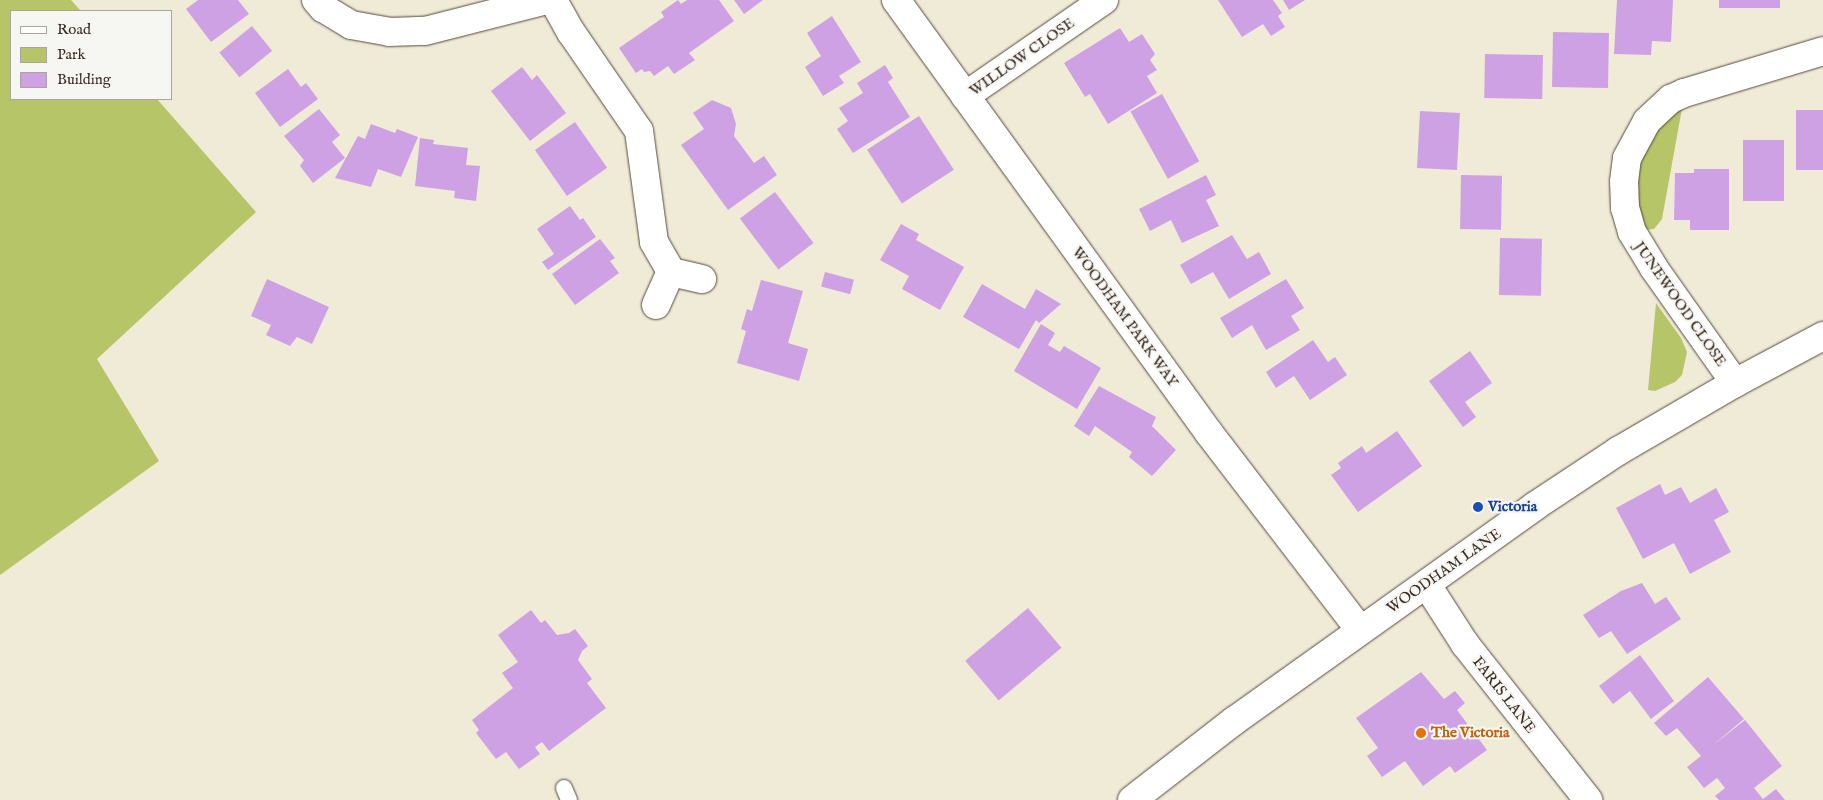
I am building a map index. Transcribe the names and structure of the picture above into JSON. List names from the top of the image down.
{
  "streets": {
    "street": [
      "WILLOW CLOSE",
      "JUNEWOOD CLOSE",
      "WOODHAM PARK WAY",
      "WOODHAM LANE",
      "FARIS LANE"
    ]
  },
  "crossings": [
    ["WILLOW CLOSE", "WOODHAM PARK WAY"],
    ["JUNEWOOD CLOSE", "WOODHAM LANE"],
    ["WOODHAM PARK WAY", "WOODHAM LANE"],
    ["WOODHAM LANE", "FARIS LANE"]
  ],
  "places": ["Victoria", "The Victoria"],
  "legend": ["Road", "Park", "Building"]
}
